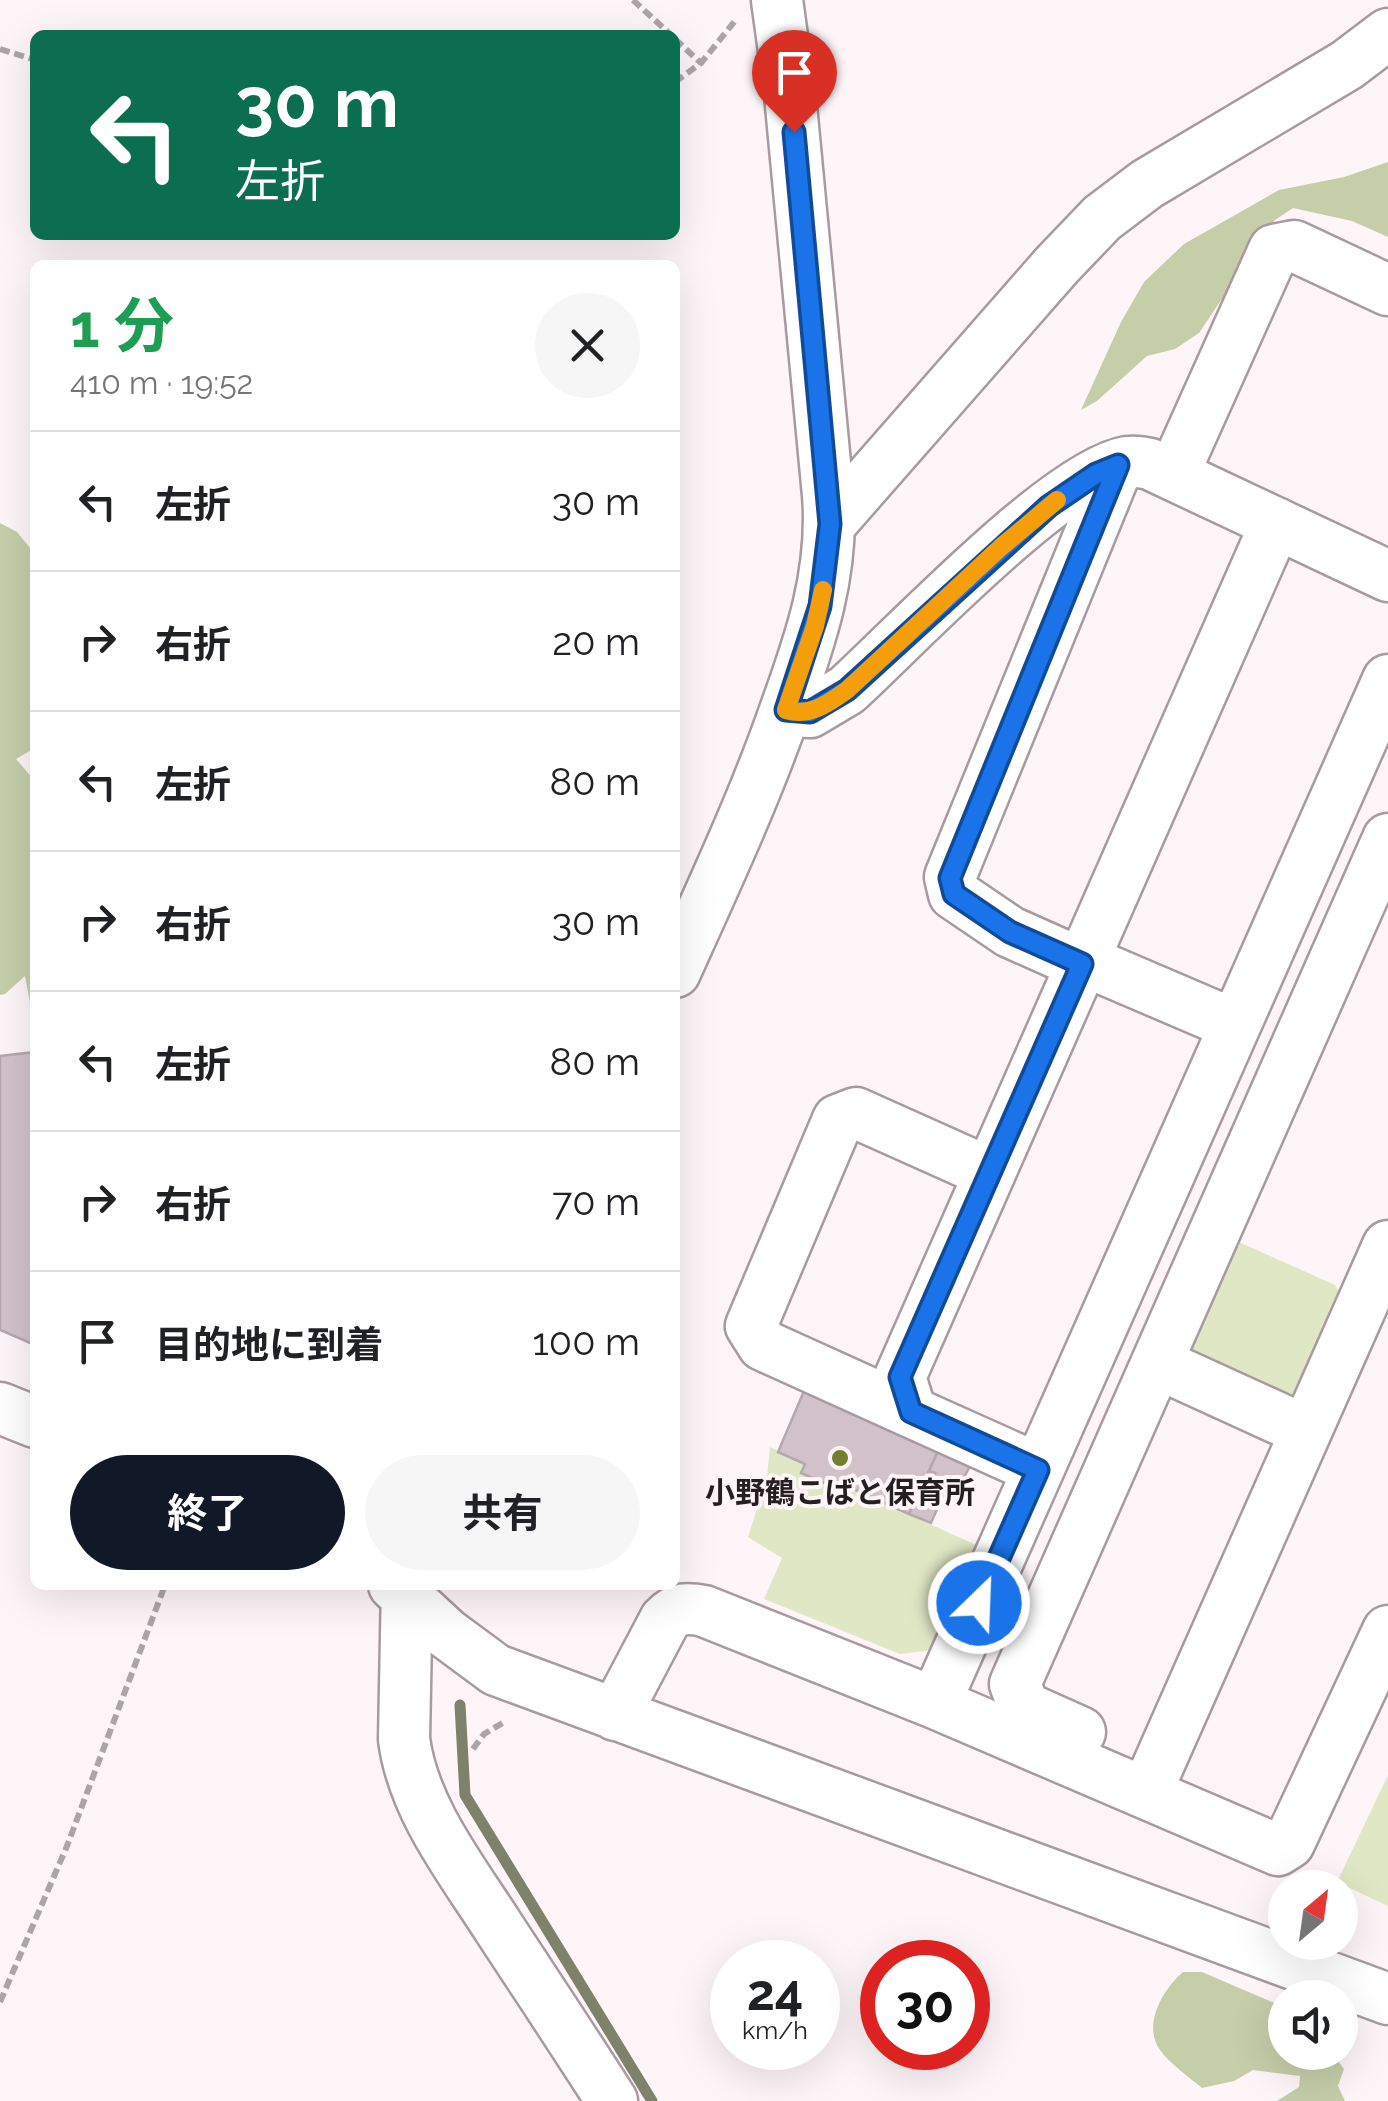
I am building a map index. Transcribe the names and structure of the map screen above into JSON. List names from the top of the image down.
{
  "places": ["小野鶴こばと保育所"],
  "north": "top right",
  "page": {
    "turn": ["30 m", "左折"],
    "heading": ["1 分", "410 m · 19:52"],
    "list": [
      {
        "name": "左折",
        "value": "30 m"
      },
      {
        "name": "右折",
        "value": "20 m"
      },
      {
        "name": "左折",
        "value": "80 m"
      },
      {
        "name": "右折",
        "value": "30 m"
      },
      {
        "name": "左折",
        "value": "80 m"
      },
      {
        "name": "右折",
        "value": "70 m"
      },
      {
        "name": "目的地に到着",
        "value": "100 m"
      }
    ],
    "buttons": ["終了", "共有"],
    "speed": "24 km/h",
    "limit": "30"
  }
}
